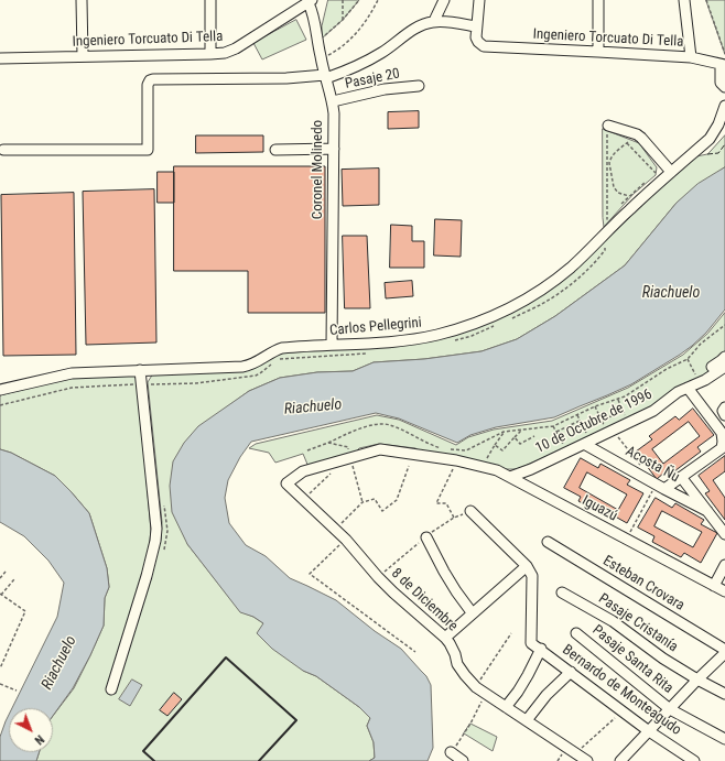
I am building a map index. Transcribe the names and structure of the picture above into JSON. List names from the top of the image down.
{
  "streets": {
    "street": [
      "Ingeniero Torcuato Di Tella",
      "Pasaje 20",
      "Coronel Molinedo",
      "Carlos Pellegrini",
      "10 de Octubre de 1996",
      "Acosta Ñu",
      "Iguazú",
      "Esteban Crovara",
      "8 de Diciembre",
      "Pasaje Cristanía",
      "Pasaje Santa Rita",
      "Bernardo de Monteagudo"
    ]
  },
  "crossings": [
    ["Ingeniero Torcuato Di Tella", "Coronel Molinedo"],
    ["Pasaje 20", "Coronel Molinedo"],
    ["Coronel Molinedo", "Carlos Pellegrini"],
    ["10 de Octubre de 1996", "Acosta Ñu"],
    ["10 de Octubre de 1996", "Iguazú"],
    ["Iguazú", "8 de Diciembre"]
  ],
  "water": ["Riachuelo"],
  "north": "bottom right"
}
